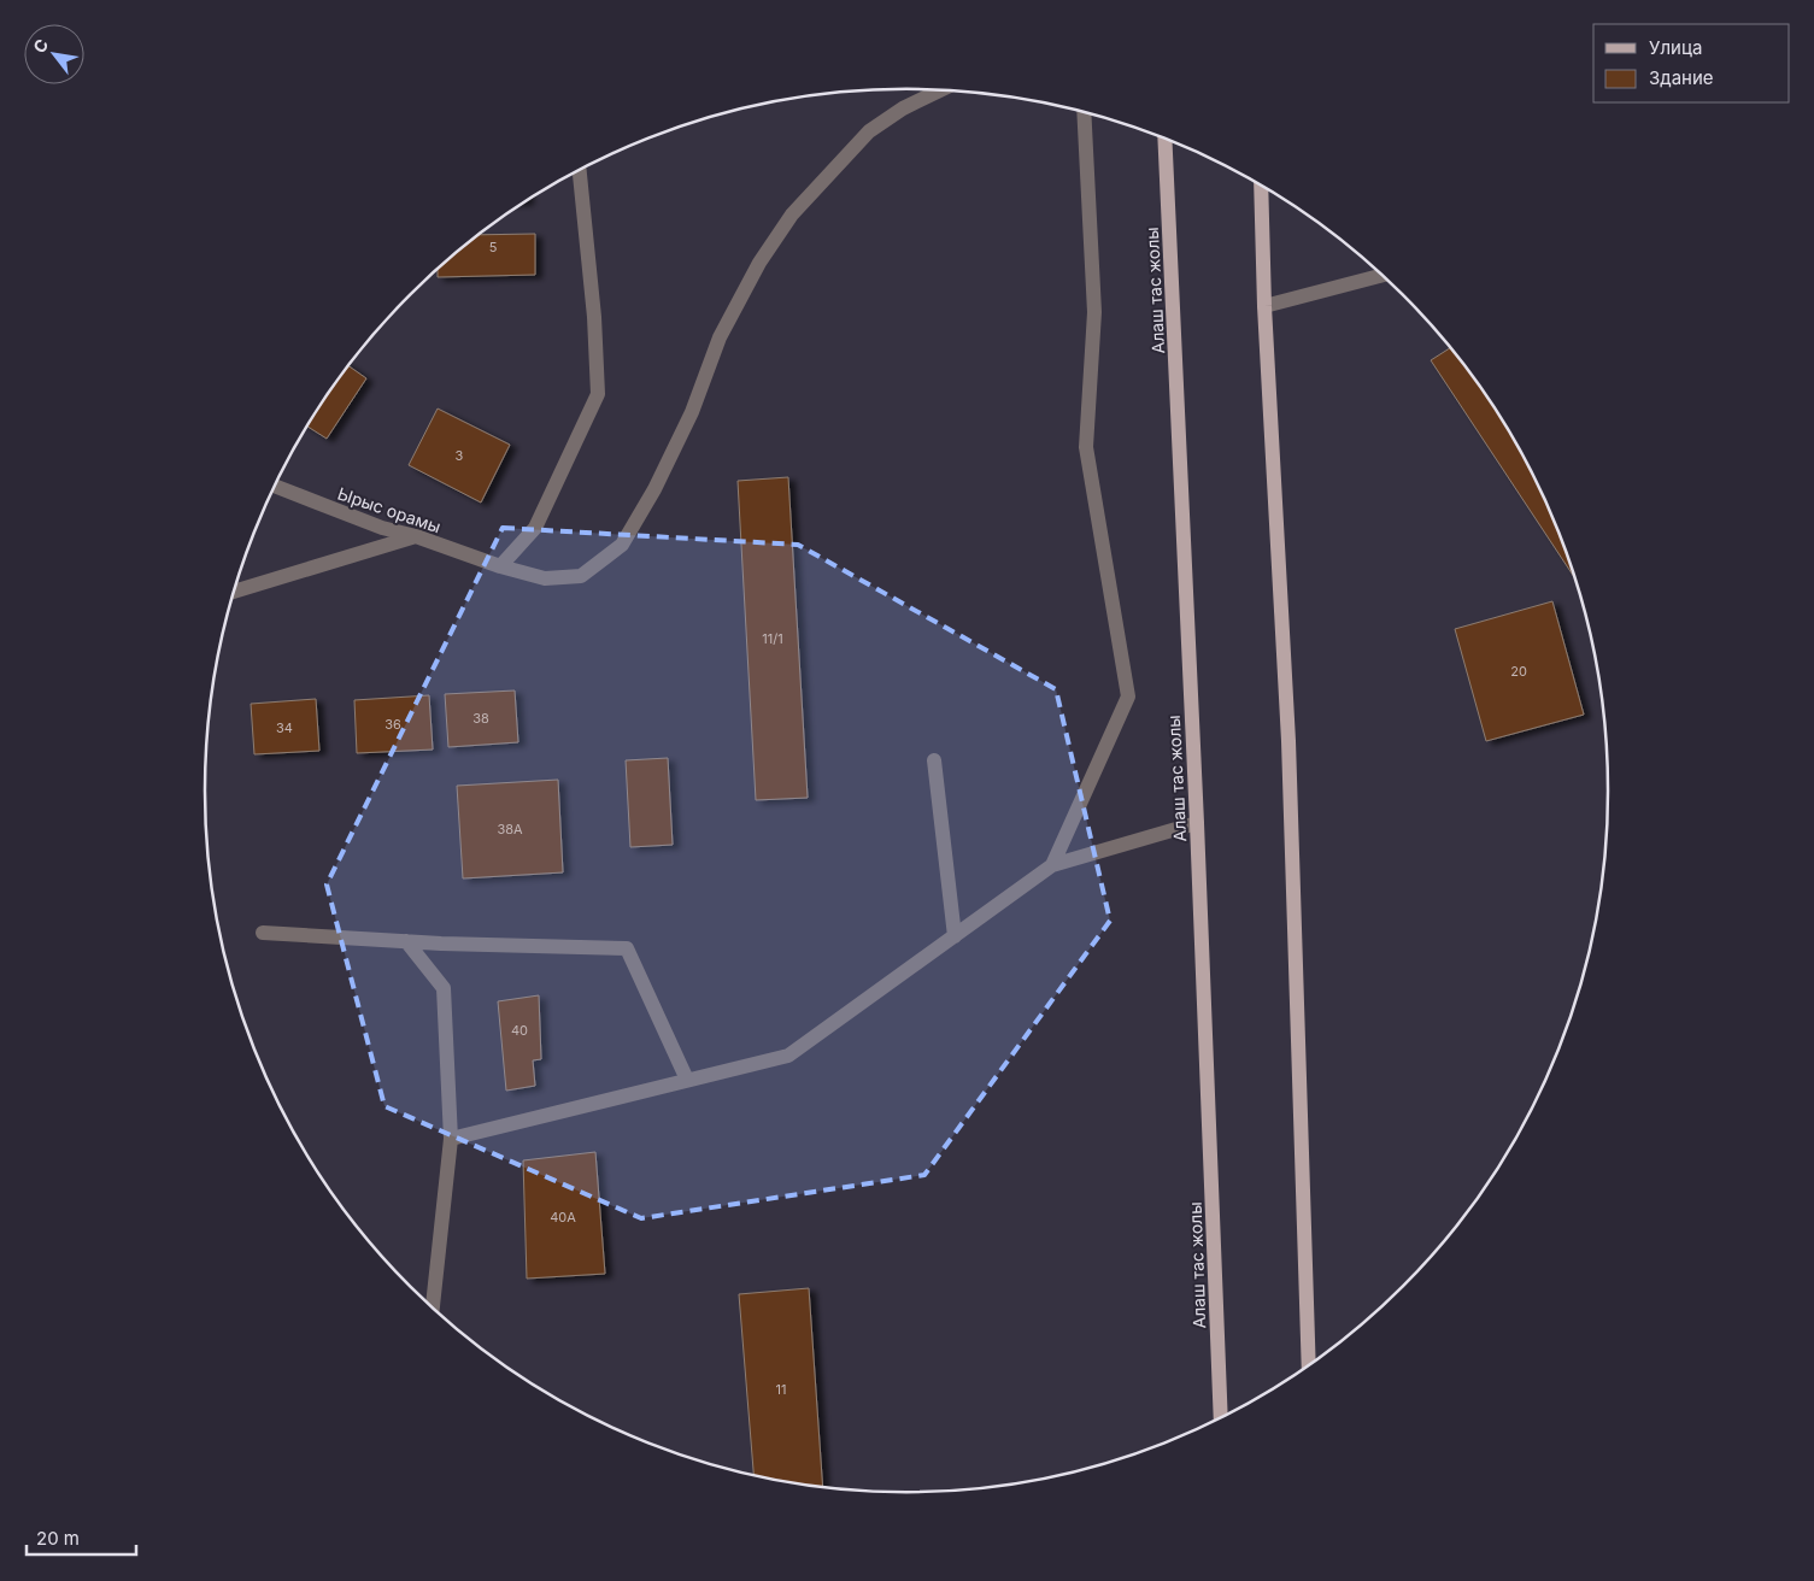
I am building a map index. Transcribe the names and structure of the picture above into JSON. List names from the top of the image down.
{
  "streets": {
    "main road": ["Алаш тас жолы"],
    "street": ["Ырыс орамы"]
  },
  "house_numbers": [
    "5",
    "3",
    "11/1",
    "20",
    "38",
    "36",
    "34",
    "38А",
    "40",
    "40А",
    "11"
  ],
  "legend": ["Улица", "Здание"],
  "scale_bar": "20 m",
  "north": "top left"
}
